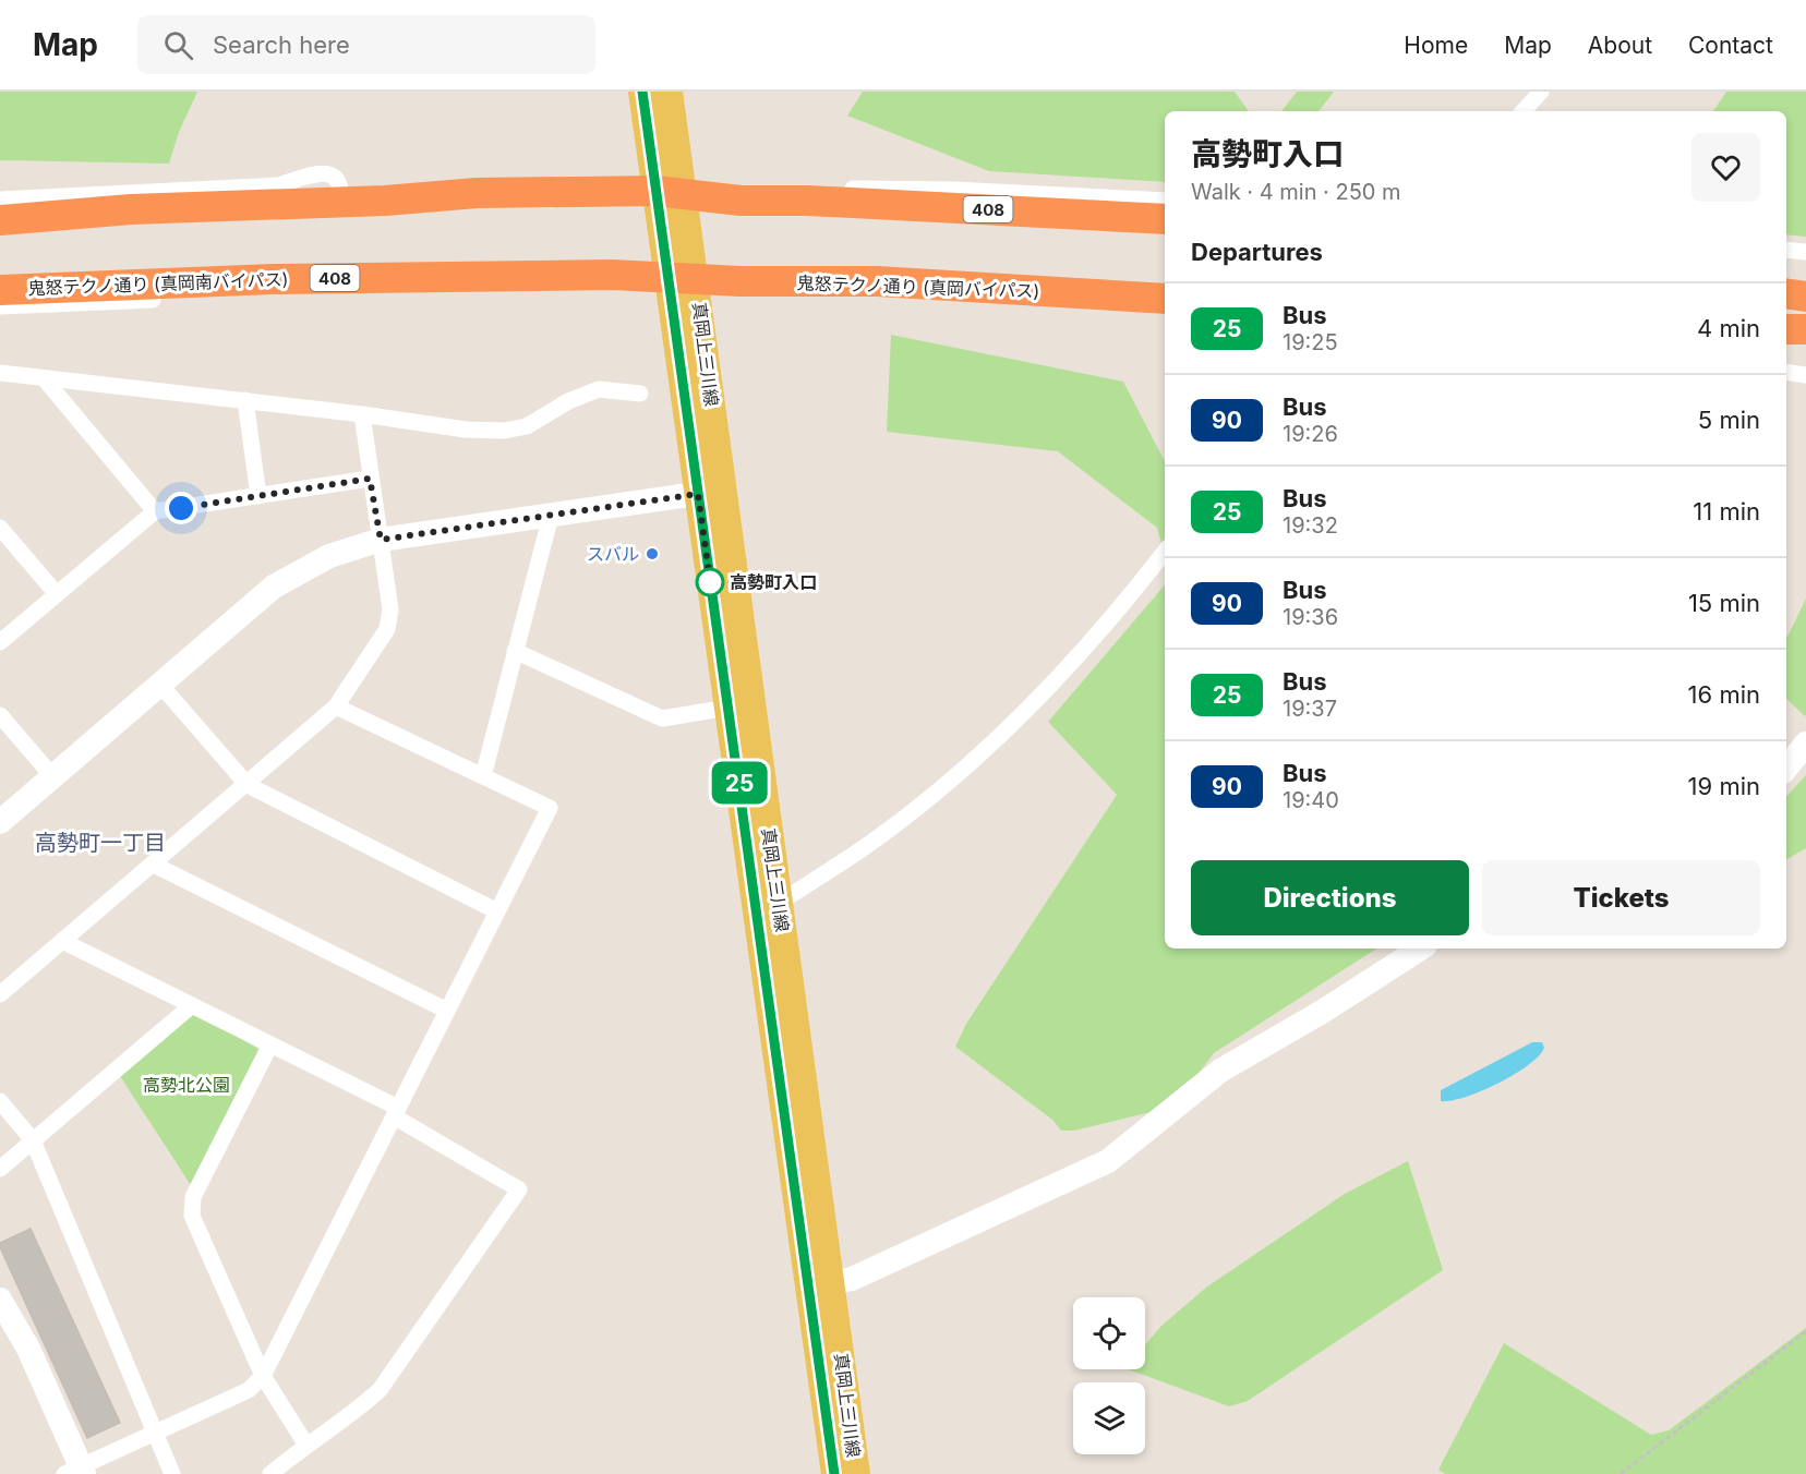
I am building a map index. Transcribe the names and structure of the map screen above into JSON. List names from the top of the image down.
{
  "streets": {
    "highway": ["408", "鬼怒テクノ通り (真岡南バイパス)", "鬼怒テクノ通り (真岡バイパス)"],
    "main road": ["真岡上三川線"]
  },
  "crossings": [
    ["408", "真岡上三川線"],
    ["鬼怒テクノ通り (真岡南バイパス)", "鬼怒テクノ通り (真岡バイパス)"],
    ["鬼怒テクノ通り (真岡南バイパス)", "真岡上三川線"],
    ["鬼怒テクノ通り (真岡バイパス)", "真岡上三川線"]
  ],
  "districts": ["高勢町一丁目"],
  "parks": ["高勢北公園"],
  "places": ["スバル", "高勢町入口"],
  "lines": ["bus line 25"],
  "page": {
    "header": "Map",
    "search": "Search here",
    "nav": [
      "Home",
      "Map",
      "About",
      "Contact"
    ],
    "on_map": "25",
    "heading": [
      ["高勢町入口", "Walk · 4 min · 250 m"],
      "Departures"
    ],
    "list": [
      {
        "mark": "25",
        "name": "Bus",
        "note": "19:25",
        "value": "4 min"
      },
      {
        "mark": "90",
        "name": "Bus",
        "note": "19:26",
        "value": "5 min"
      },
      {
        "mark": "25",
        "name": "Bus",
        "note": "19:32",
        "value": "11 min"
      },
      {
        "mark": "90",
        "name": "Bus",
        "note": "19:36",
        "value": "15 min"
      },
      {
        "mark": "25",
        "name": "Bus",
        "note": "19:37",
        "value": "16 min"
      },
      {
        "mark": "90",
        "name": "Bus",
        "note": "19:40",
        "value": "19 min"
      }
    ],
    "buttons": ["Directions", "Tickets"]
  }
}
